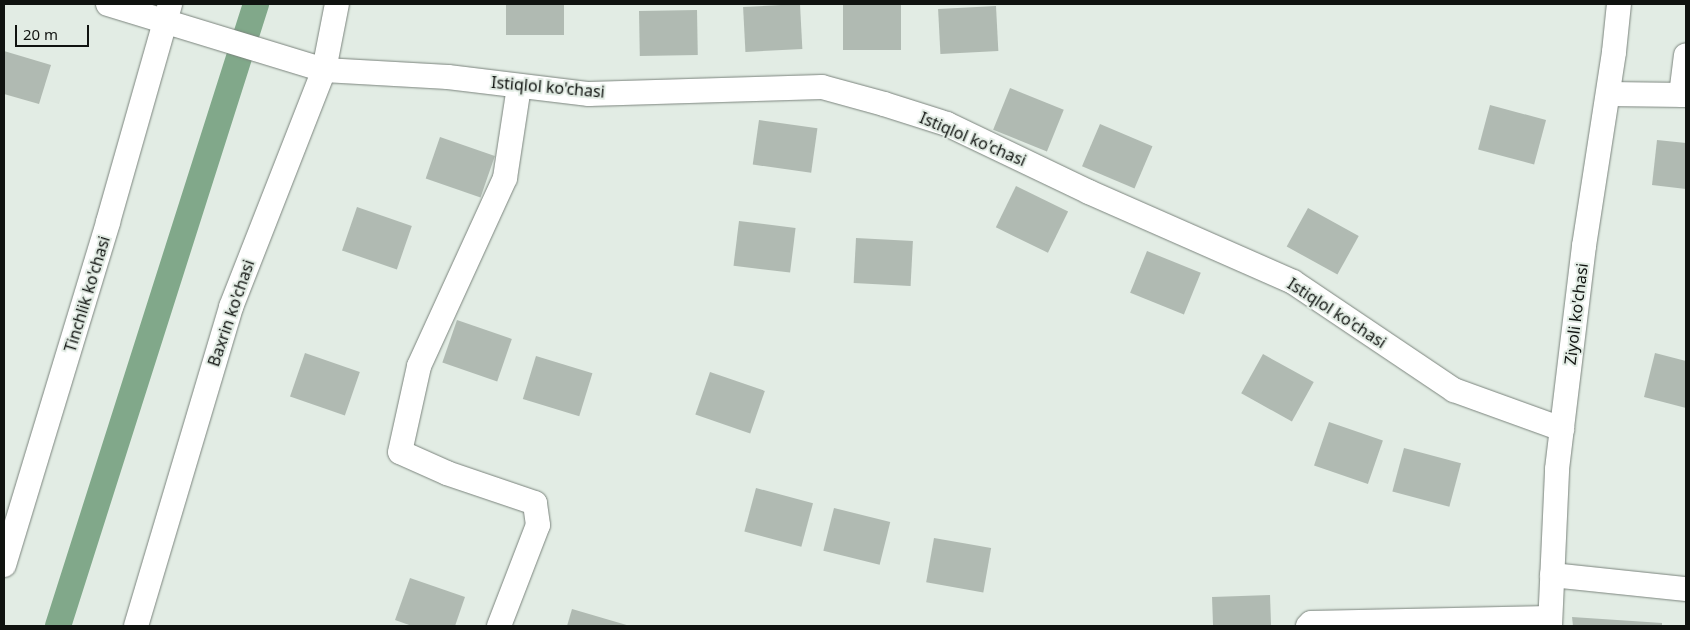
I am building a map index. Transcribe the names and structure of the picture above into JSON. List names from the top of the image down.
{
  "streets": {
    "street": [
      "Istiqlol ko'chasi",
      "Tinchlik ko'chasi",
      "Baxrin ko'chasi",
      "Ziyoli ko'chasi"
    ]
  },
  "crossings": [
    ["Istiqlol ko'chasi", "Tinchlik ko'chasi"],
    ["Istiqlol ko'chasi", "Baxrin ko'chasi"],
    ["Istiqlol ko'chasi", "Ziyoli ko'chasi"]
  ],
  "scale_bar": "20 m"
}
